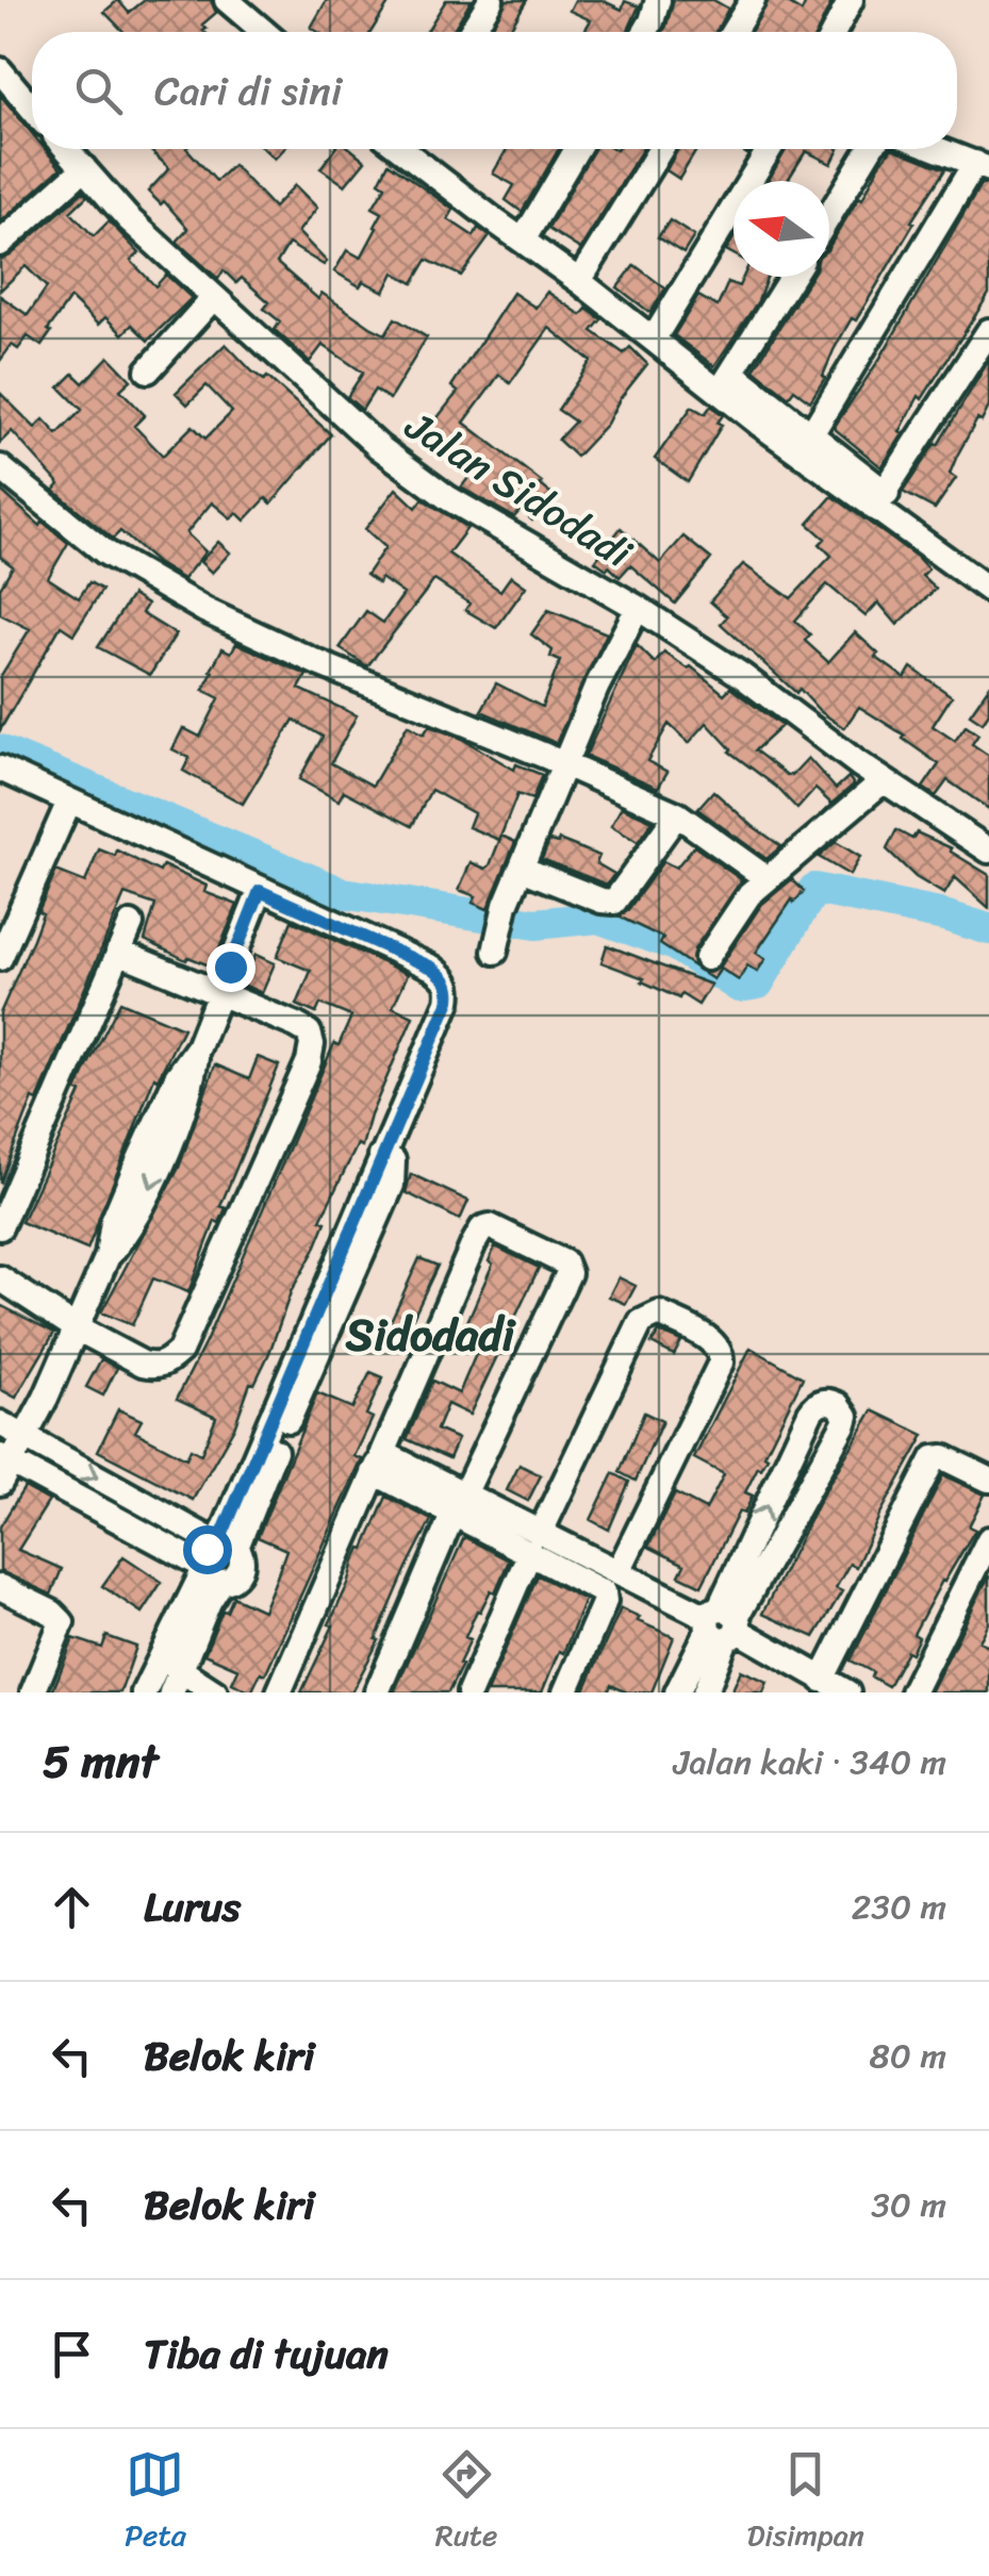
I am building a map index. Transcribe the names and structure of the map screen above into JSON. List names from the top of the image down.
{
  "streets": {
    "street": ["Jalan Sidodadi"]
  },
  "districts": ["Sidodadi"],
  "north": "left",
  "page": {
    "search": "Cari di sini",
    "heading": ["5 mnt", "Jalan kaki · 340 m"],
    "list": [
      ["Lurus", "230 m"],
      ["Belok kiri", "80 m"],
      ["Belok kiri", "30 m"],
      "Tiba di tujuan"
    ],
    "nav": ["Peta", "Rute", "Disimpan"]
  }
}
